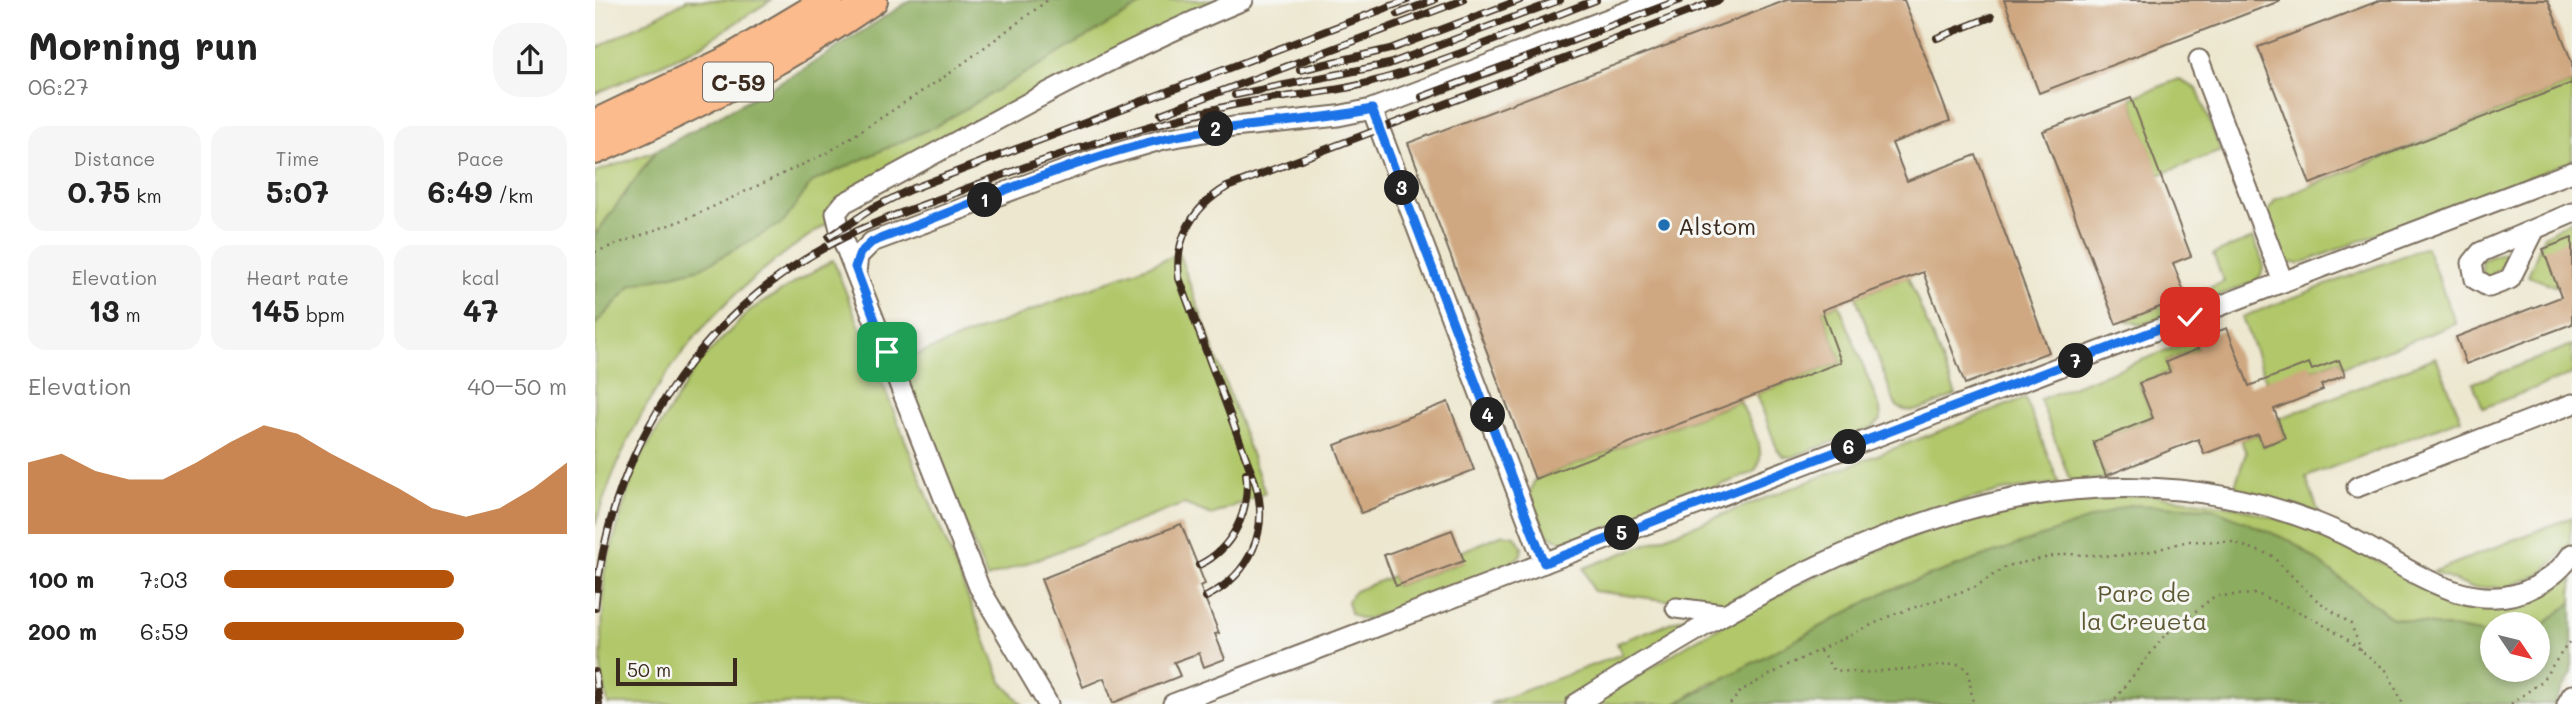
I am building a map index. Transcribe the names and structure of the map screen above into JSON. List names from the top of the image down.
{
  "streets": {
    "highway": ["C-59"]
  },
  "parks": ["Parc de la Creueta"],
  "places": ["Alstom"],
  "scale_bar": "50 m",
  "north": "bottom right",
  "page": {
    "heading": ["Morning run", "06:27"],
    "pins": [
      "2",
      "3",
      "1",
      "7",
      "4",
      "6",
      "5"
    ],
    "stats": [
      ["Distance", "0.75 km"],
      ["Time", "5:07"],
      ["Pace", "6:49 /km"],
      ["Elevation", "13 m"],
      ["Heart rate", "145 bpm"],
      ["kcal", "47"]
    ],
    "chart": ["Elevation", "40–50 m"],
    "list": [
      {
        "name": "100 m",
        "note": "7:03"
      },
      {
        "name": "200 m",
        "note": "6:59"
      }
    ],
    "scale": "50 m"
  }
}
